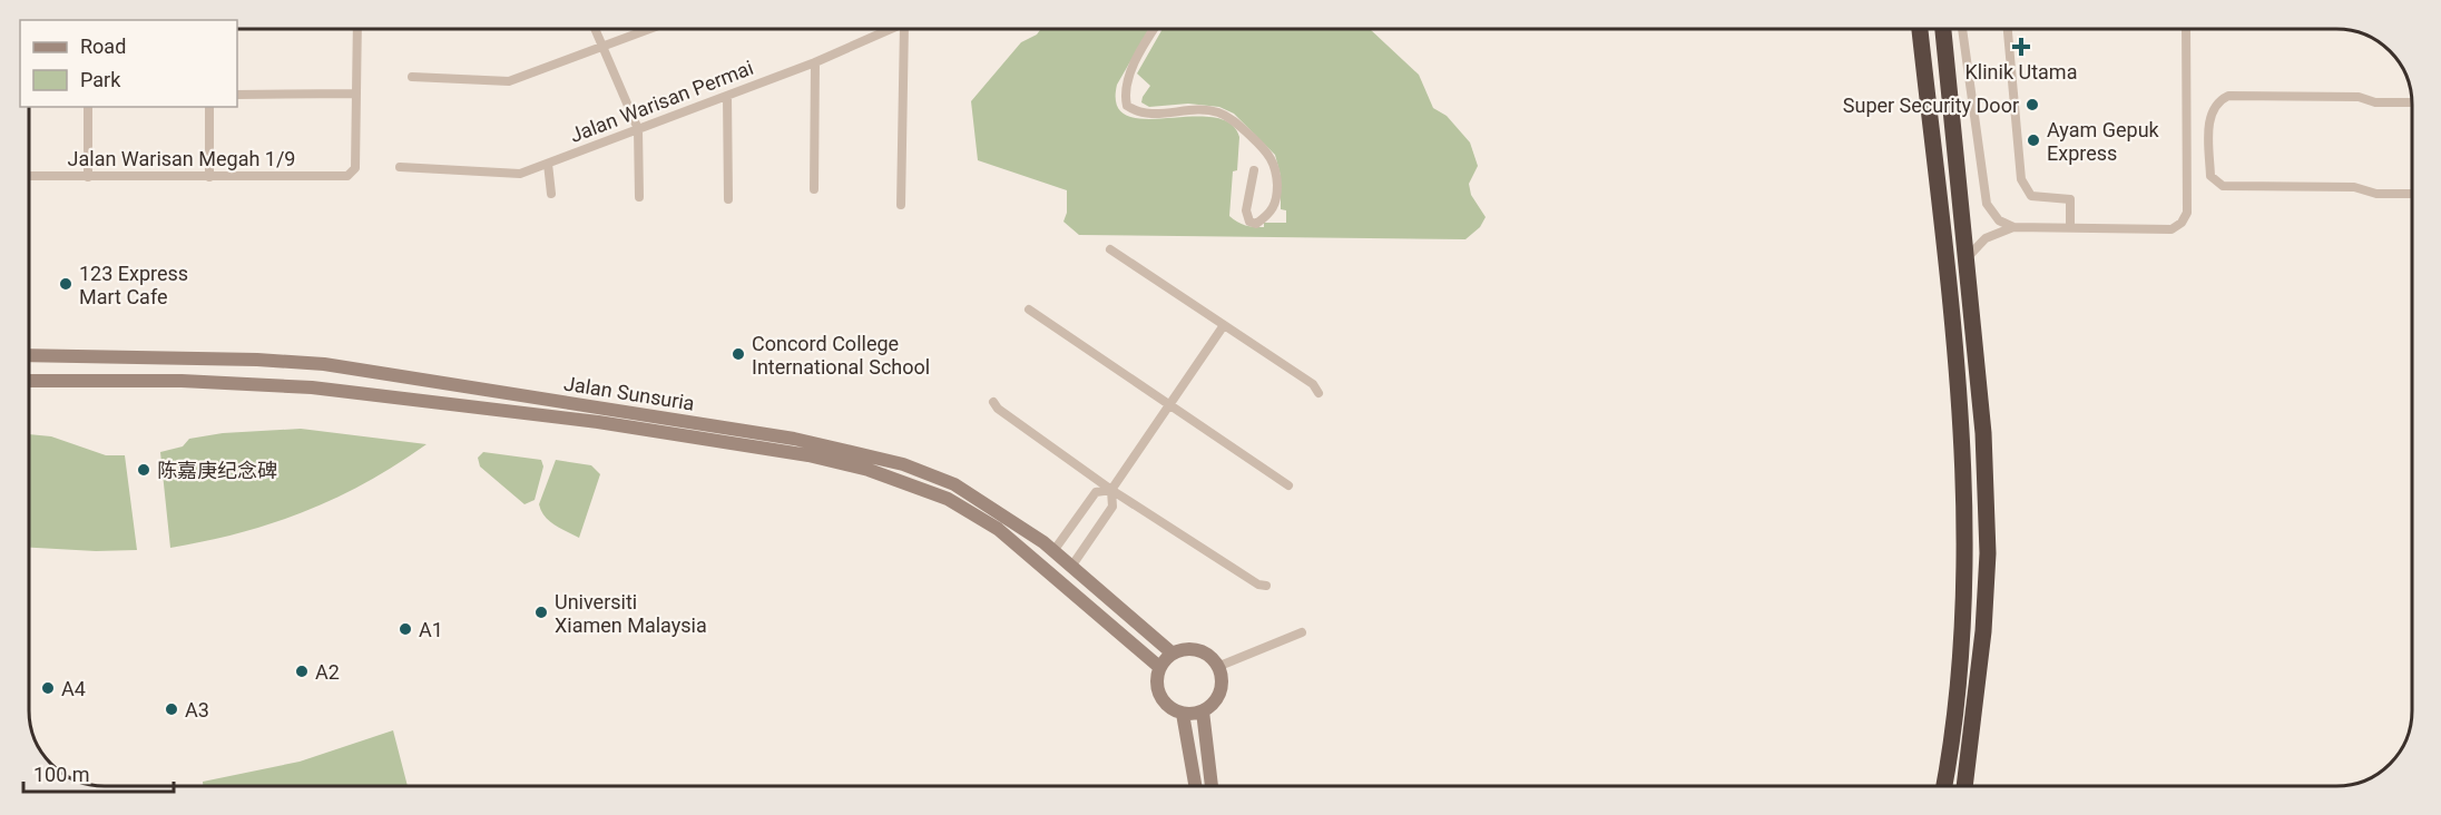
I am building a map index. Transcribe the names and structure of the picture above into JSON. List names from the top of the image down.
{
  "streets": {
    "street": ["Jalan Warisan Permai", "Jalan Warisan Megah 1/9", "Jalan Sunsuria"]
  },
  "places": {
    "health": ["Klinik Utama"],
    "other": [
      "Super Security Door",
      "Ayam Gepuk Express",
      "123 Express Mart Cafe",
      "Concord College International School",
      "陈嘉庚纪念碑",
      "Universiti Xiamen Malaysia",
      "A1",
      "A2",
      "A4",
      "A3"
    ]
  },
  "legend": ["Road", "Park"],
  "scale_bar": "100 m"
}
